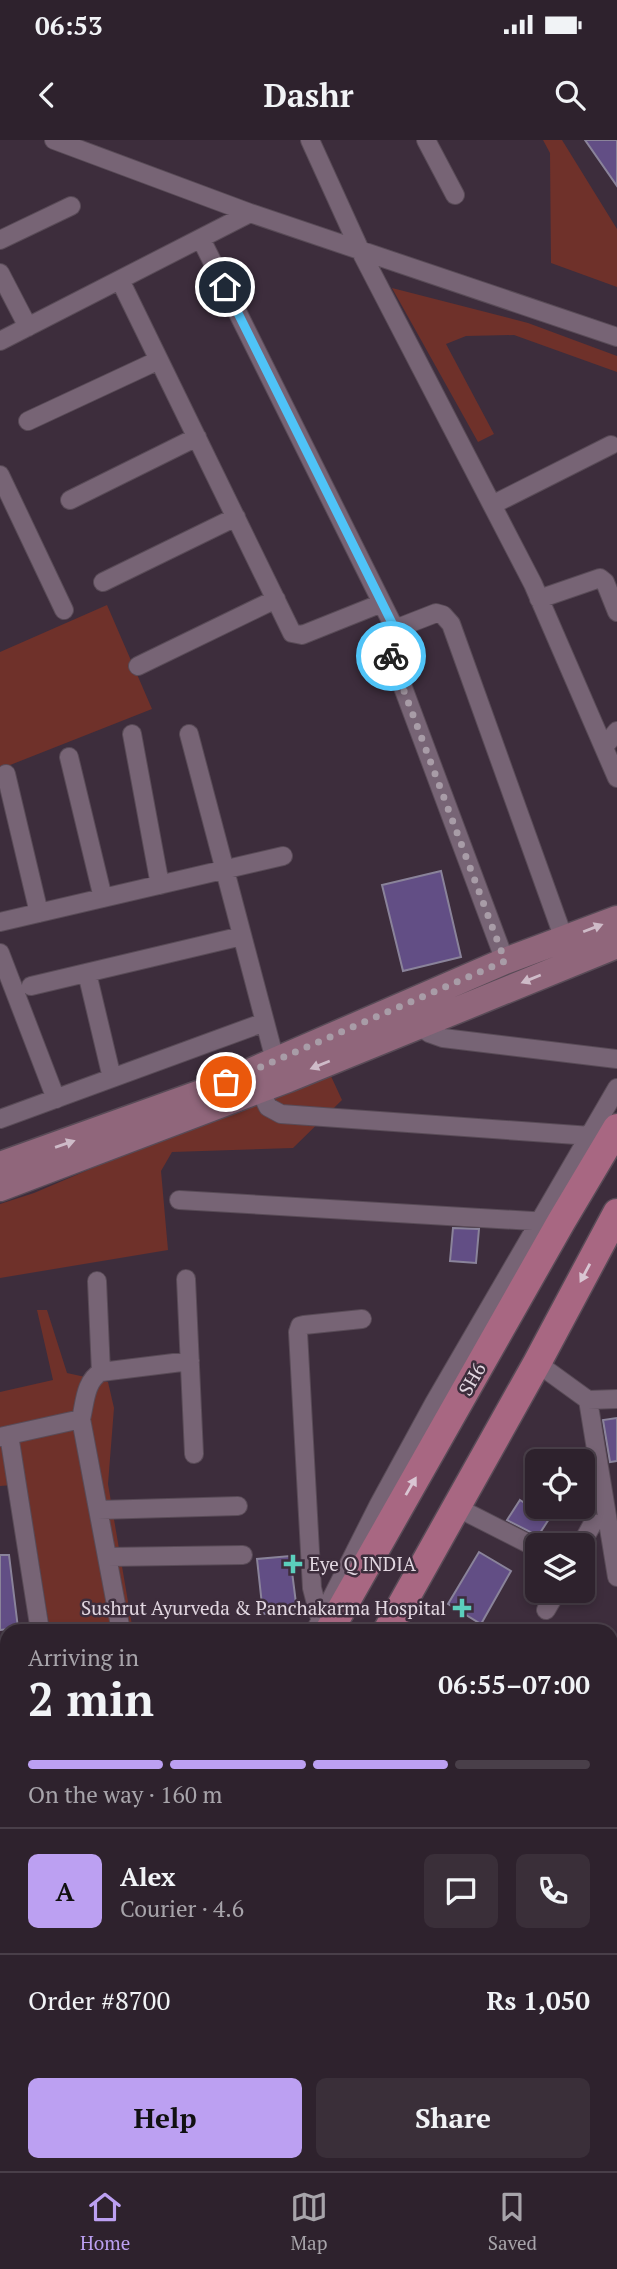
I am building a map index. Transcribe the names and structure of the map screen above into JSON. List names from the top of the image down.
{
  "streets": {
    "main road": ["SH6"]
  },
  "places": {
    "health": ["Eye Q INDIA", "Sushrut Ayurveda & Panchakarma Hospital"]
  },
  "page": {
    "status": "06:53",
    "header": "Dashr",
    "heading": ["2 min", "Arriving in", "06:55–07:00"],
    "panel": [
      "Alex",
      "Courier · 4.6",
      "Order #8700",
      "Rs 1,050"
    ],
    "bar": "On the way · 160 m",
    "round": "A",
    "buttons": ["Help", "Share"],
    "tabs": ["Home", "Map", "Saved"]
  }
}
